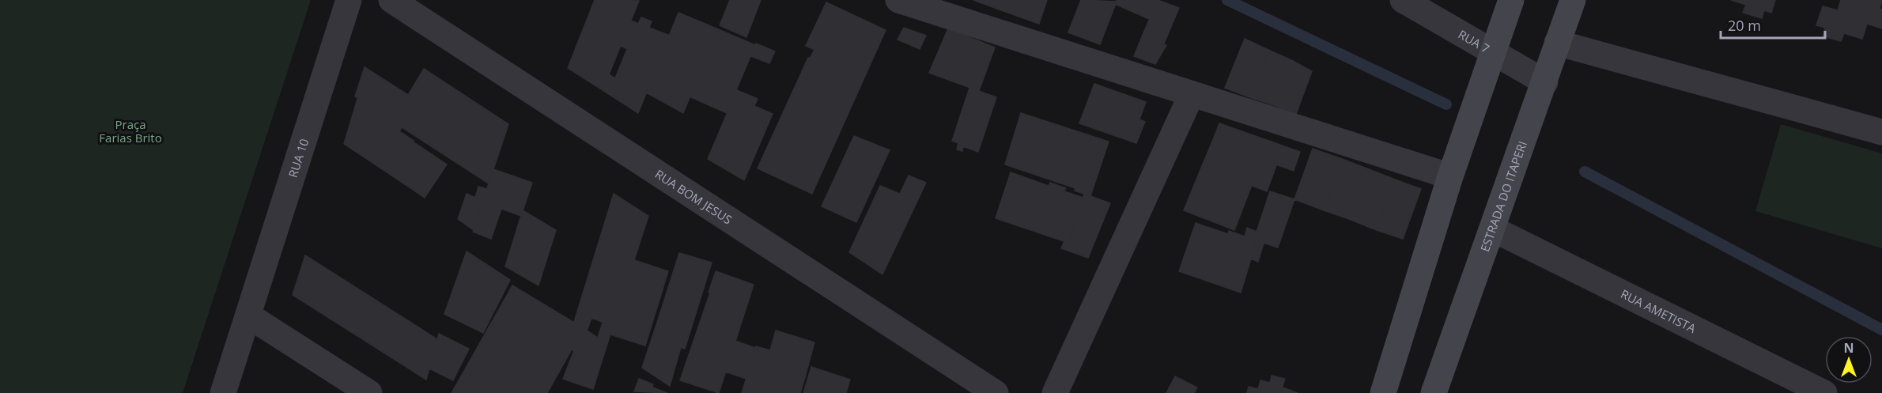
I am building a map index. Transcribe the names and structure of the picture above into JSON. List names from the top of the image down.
{
  "streets": {
    "street": [
      "RUA 7",
      "RUA 10",
      "RUA BOM JESUS",
      "ESTRADA DO ITAPERI",
      "RUA AMETISTA"
    ]
  },
  "crossings": [
    ["RUA 7", "ESTRADA DO ITAPERI"],
    ["ESTRADA DO ITAPERI", "RUA AMETISTA"]
  ],
  "parks": ["Praça Farias Brito"],
  "scale_bar": "20 m",
  "north": "top"
}
